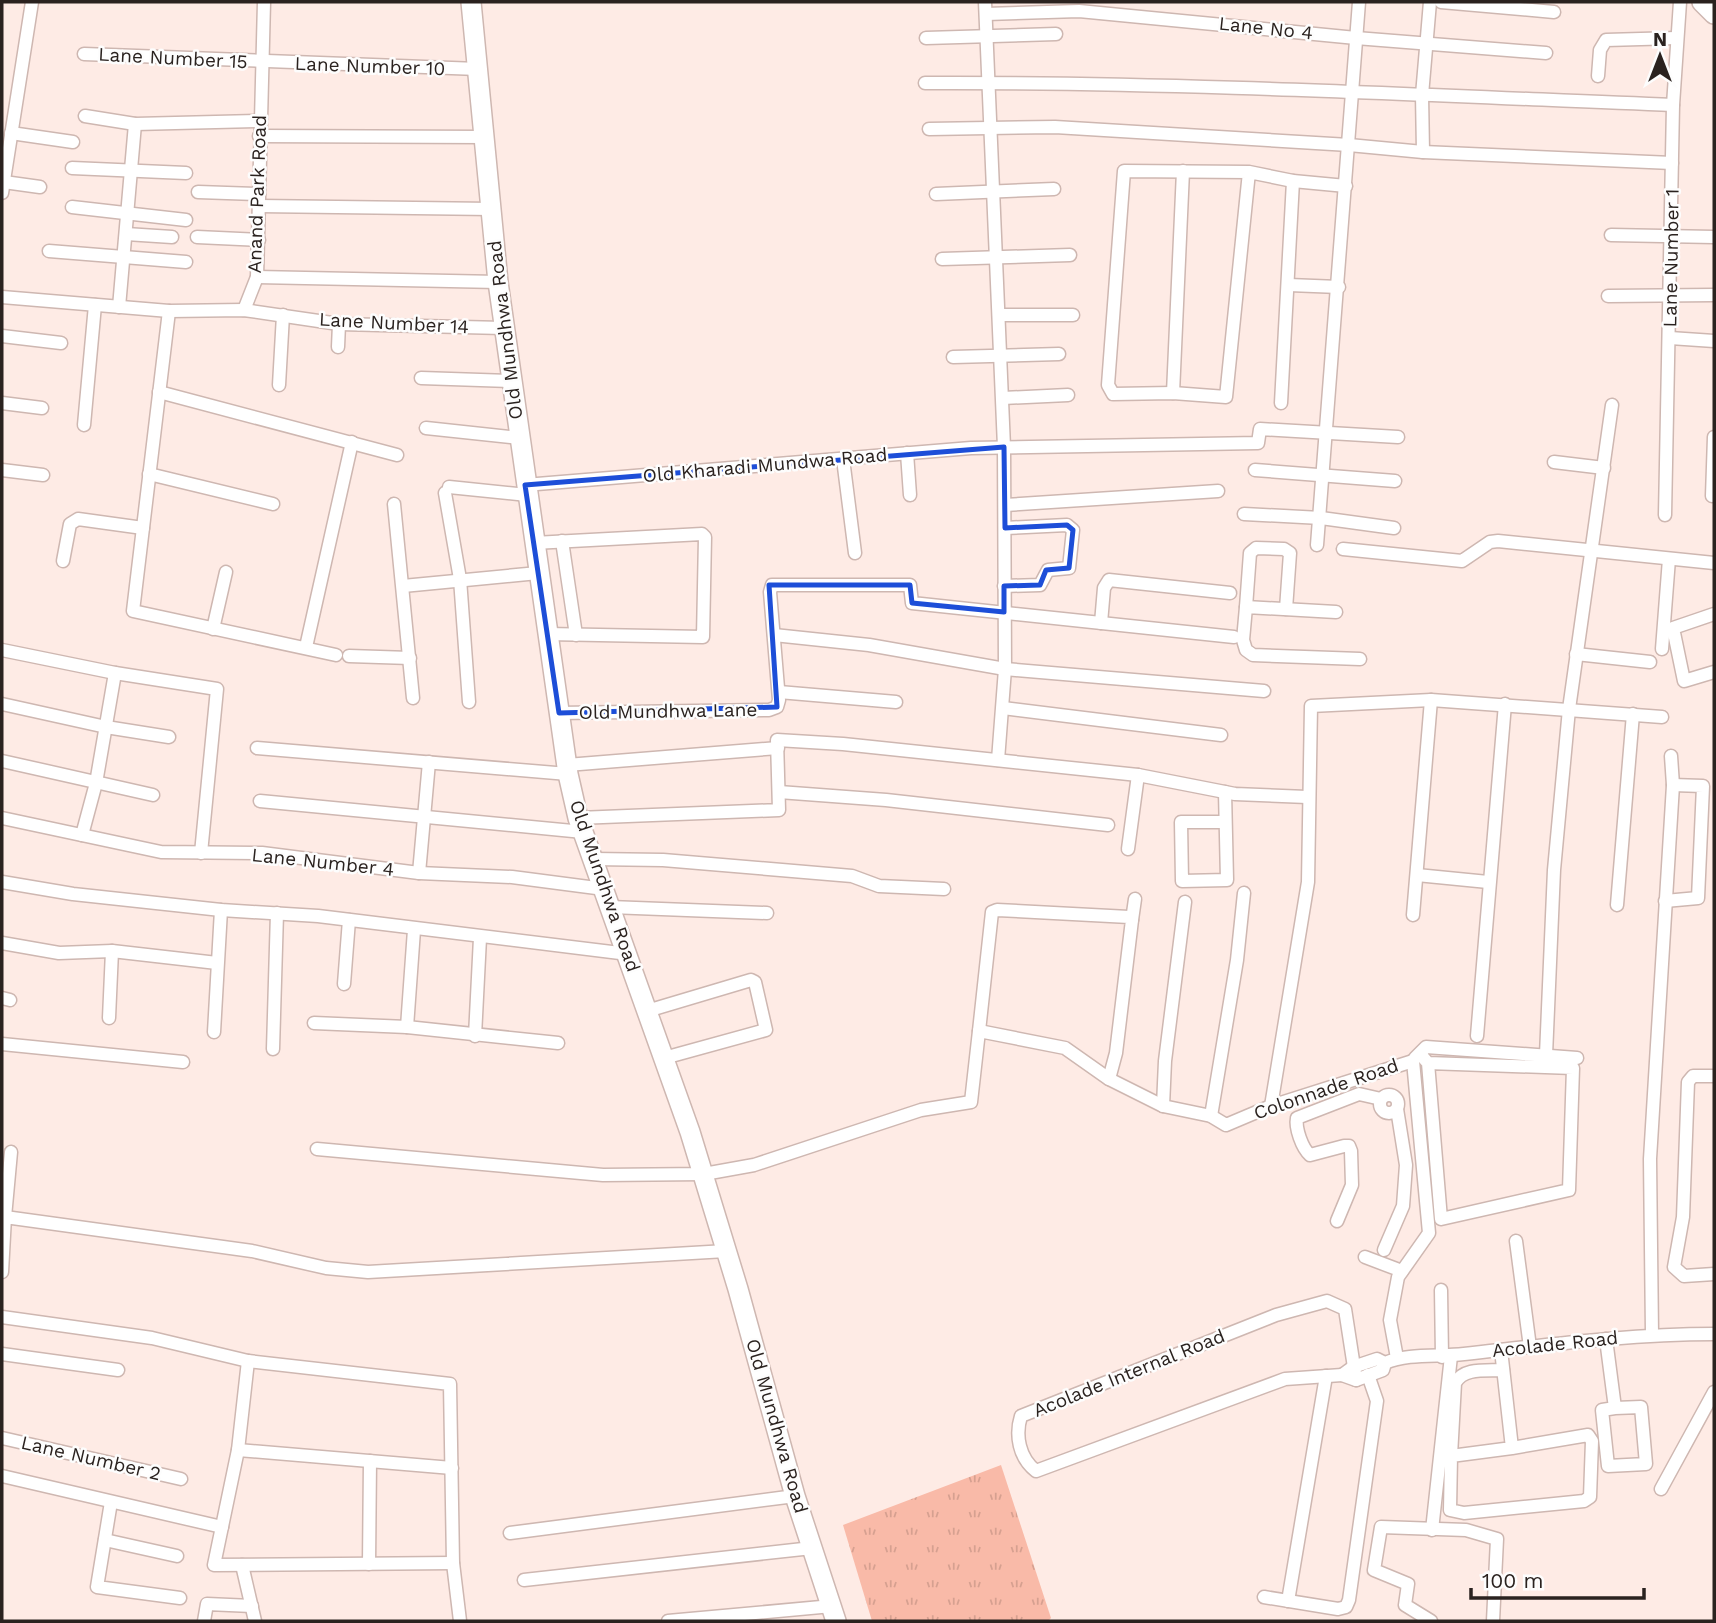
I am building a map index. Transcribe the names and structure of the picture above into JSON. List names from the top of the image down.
{
  "streets": {
    "street": [
      "Lane No 4",
      "Lane Number 15",
      "Lane Number 10",
      "Anand Park Road",
      "Lane Number 1",
      "Lane Number 14",
      "Old Mundhwa Road",
      "Old Kharadi Mundwa Road",
      "Old Mundhwa Lane",
      "Lane Number 4",
      "Colonnade Road",
      "Acolade Road",
      "Acolade Internal Road",
      "Lane Number 2"
    ]
  },
  "crossings": [
    ["Lane Number 15", "Lane Number 10"],
    ["Lane Number 15", "Anand Park Road"],
    ["Lane Number 10", "Anand Park Road"],
    ["Lane Number 10", "Old Mundhwa Road"],
    ["Anand Park Road", "Lane Number 14"],
    ["Lane Number 14", "Old Mundhwa Road"],
    ["Old Mundhwa Road", "Old Kharadi Mundwa Road"],
    ["Old Mundhwa Road", "Old Mundhwa Lane"],
    ["Old Mundhwa Road", "Lane Number 4"],
    ["Colonnade Road", "Acolade Road"],
    ["Colonnade Road", "Acolade Internal Road"],
    ["Acolade Road", "Acolade Internal Road"]
  ],
  "scale_bar": "100 m",
  "north": "top"
}
